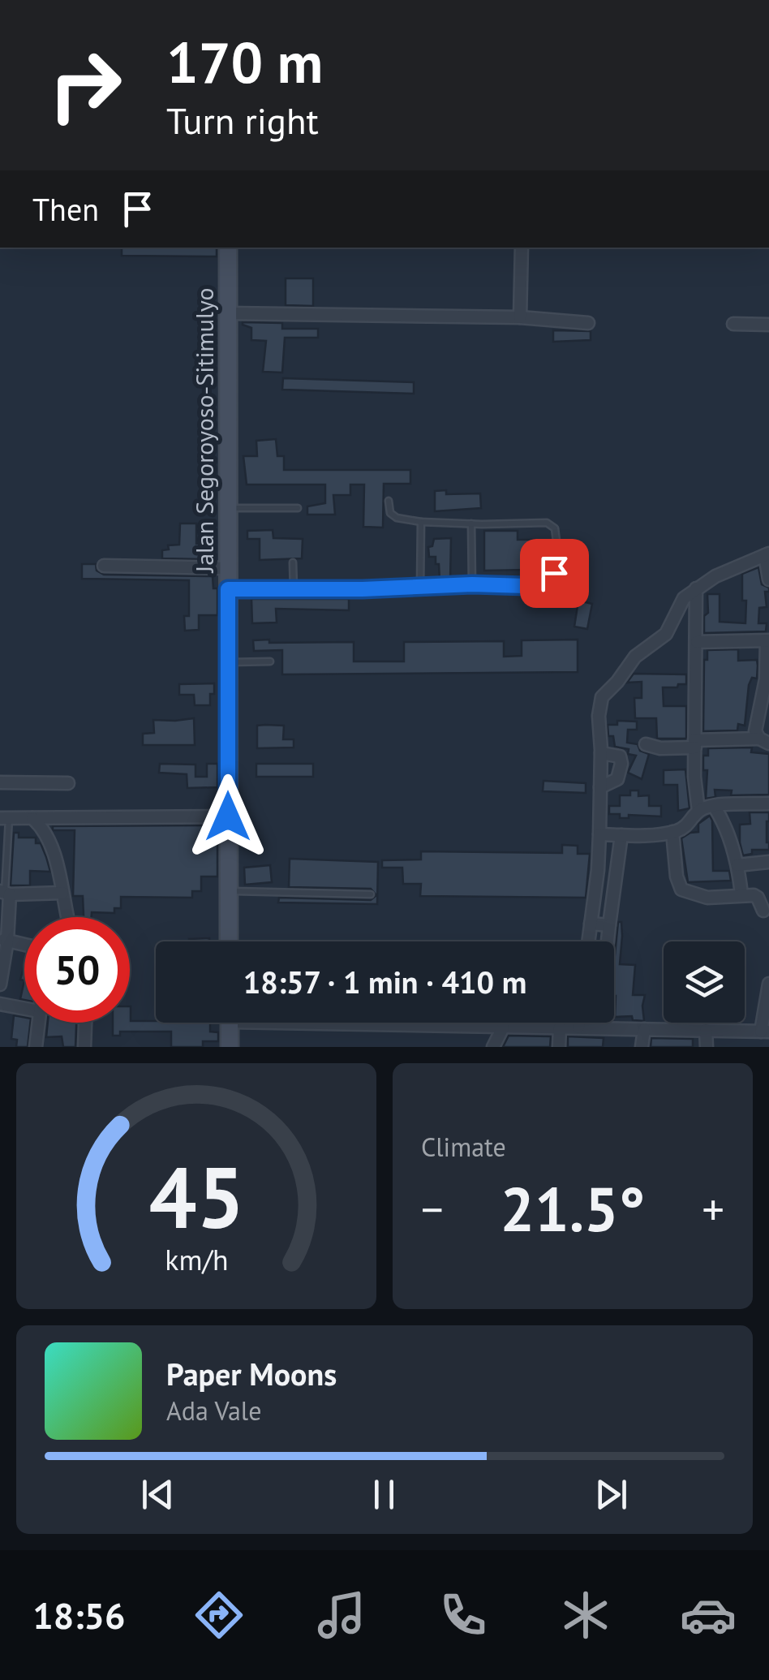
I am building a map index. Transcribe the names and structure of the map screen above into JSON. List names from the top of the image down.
{
  "streets": {
    "main road": ["Jalan Segoroyoso-Sitimulyo"]
  },
  "page": {
    "turn": ["170 m", "Turn right"],
    "then": "Then",
    "limit": "50",
    "trip": "18:57 · 1 min · 410 m",
    "tile": "Climate",
    "heat": ["−", "21.5°", "+"],
    "song": ["Paper Moons", "Ada Vale"],
    "tabs": "18:56",
    "gauge": ["45", "km/h"]
  }
}
